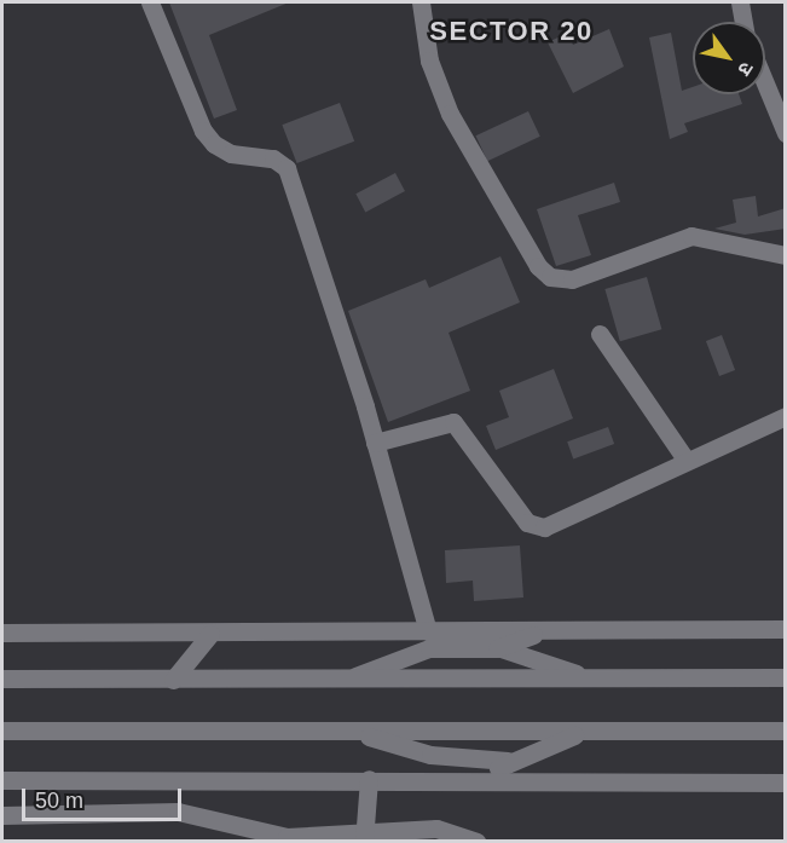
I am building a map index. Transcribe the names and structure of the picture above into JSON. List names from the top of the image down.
{
  "districts": ["SECTOR 20"],
  "scale_bar": "50 m",
  "north": "bottom right"
}
